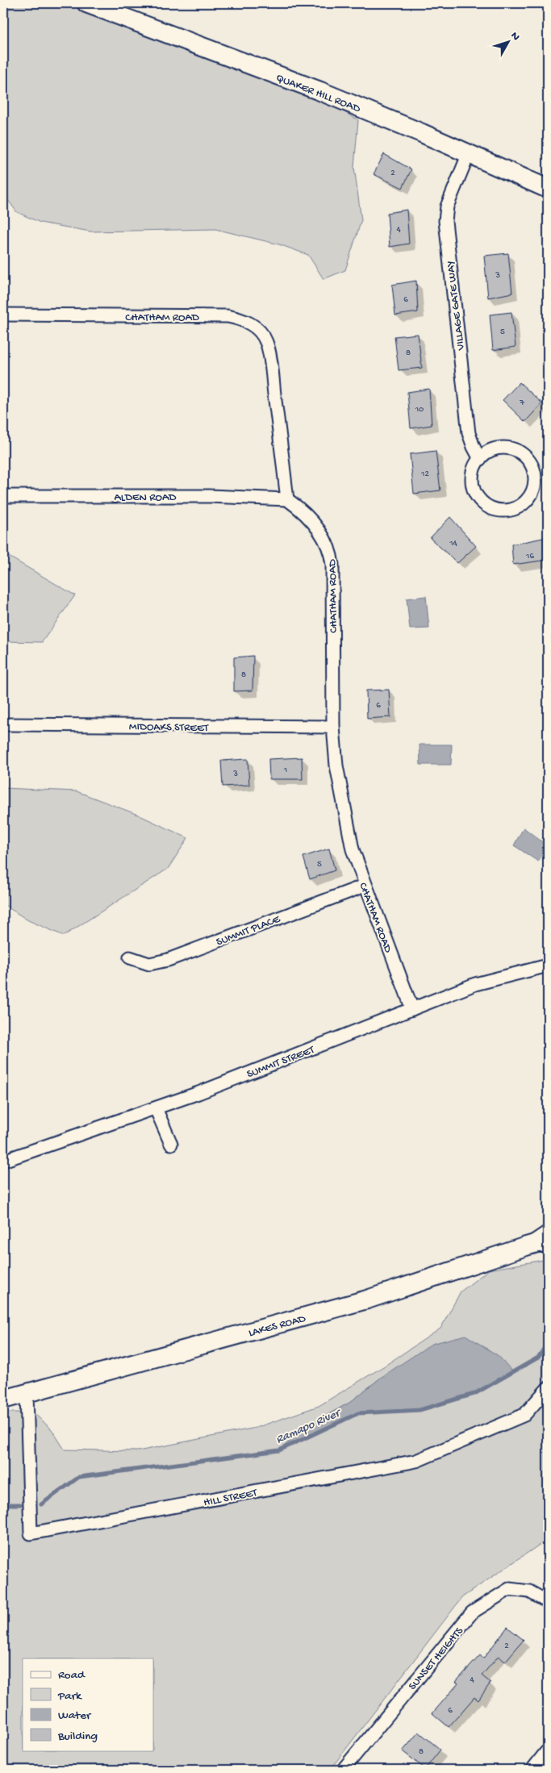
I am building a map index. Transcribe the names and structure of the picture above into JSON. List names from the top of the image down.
{
  "streets": {
    "main road": ["QUAKER HILL ROAD", "LAKES ROAD"],
    "street": [
      "VILLAGE GATE WAY",
      "CHATHAM ROAD",
      "ALDEN ROAD",
      "MIDOAKS STREET",
      "SUMMIT PLACE",
      "SUMMIT STREET",
      "HILL STREET",
      "SUNSET HEIGHTS"
    ]
  },
  "crossings": [
    ["QUAKER HILL ROAD", "VILLAGE GATE WAY"],
    ["CHATHAM ROAD", "ALDEN ROAD"],
    ["CHATHAM ROAD", "MIDOAKS STREET"],
    ["CHATHAM ROAD", "SUMMIT PLACE"],
    ["CHATHAM ROAD", "SUMMIT STREET"],
    ["LAKES ROAD", "HILL STREET"]
  ],
  "water": ["Ramapo River"],
  "house_numbers": [
    "2",
    "4",
    "3",
    "6",
    "5",
    "8",
    "7",
    "10",
    "12",
    "14",
    "16",
    "8",
    "6",
    "1",
    "3",
    "5",
    "2",
    "4",
    "6",
    "8"
  ],
  "legend": [
    "Road",
    "Park",
    "Water",
    "Building"
  ],
  "north": "top right"
}
